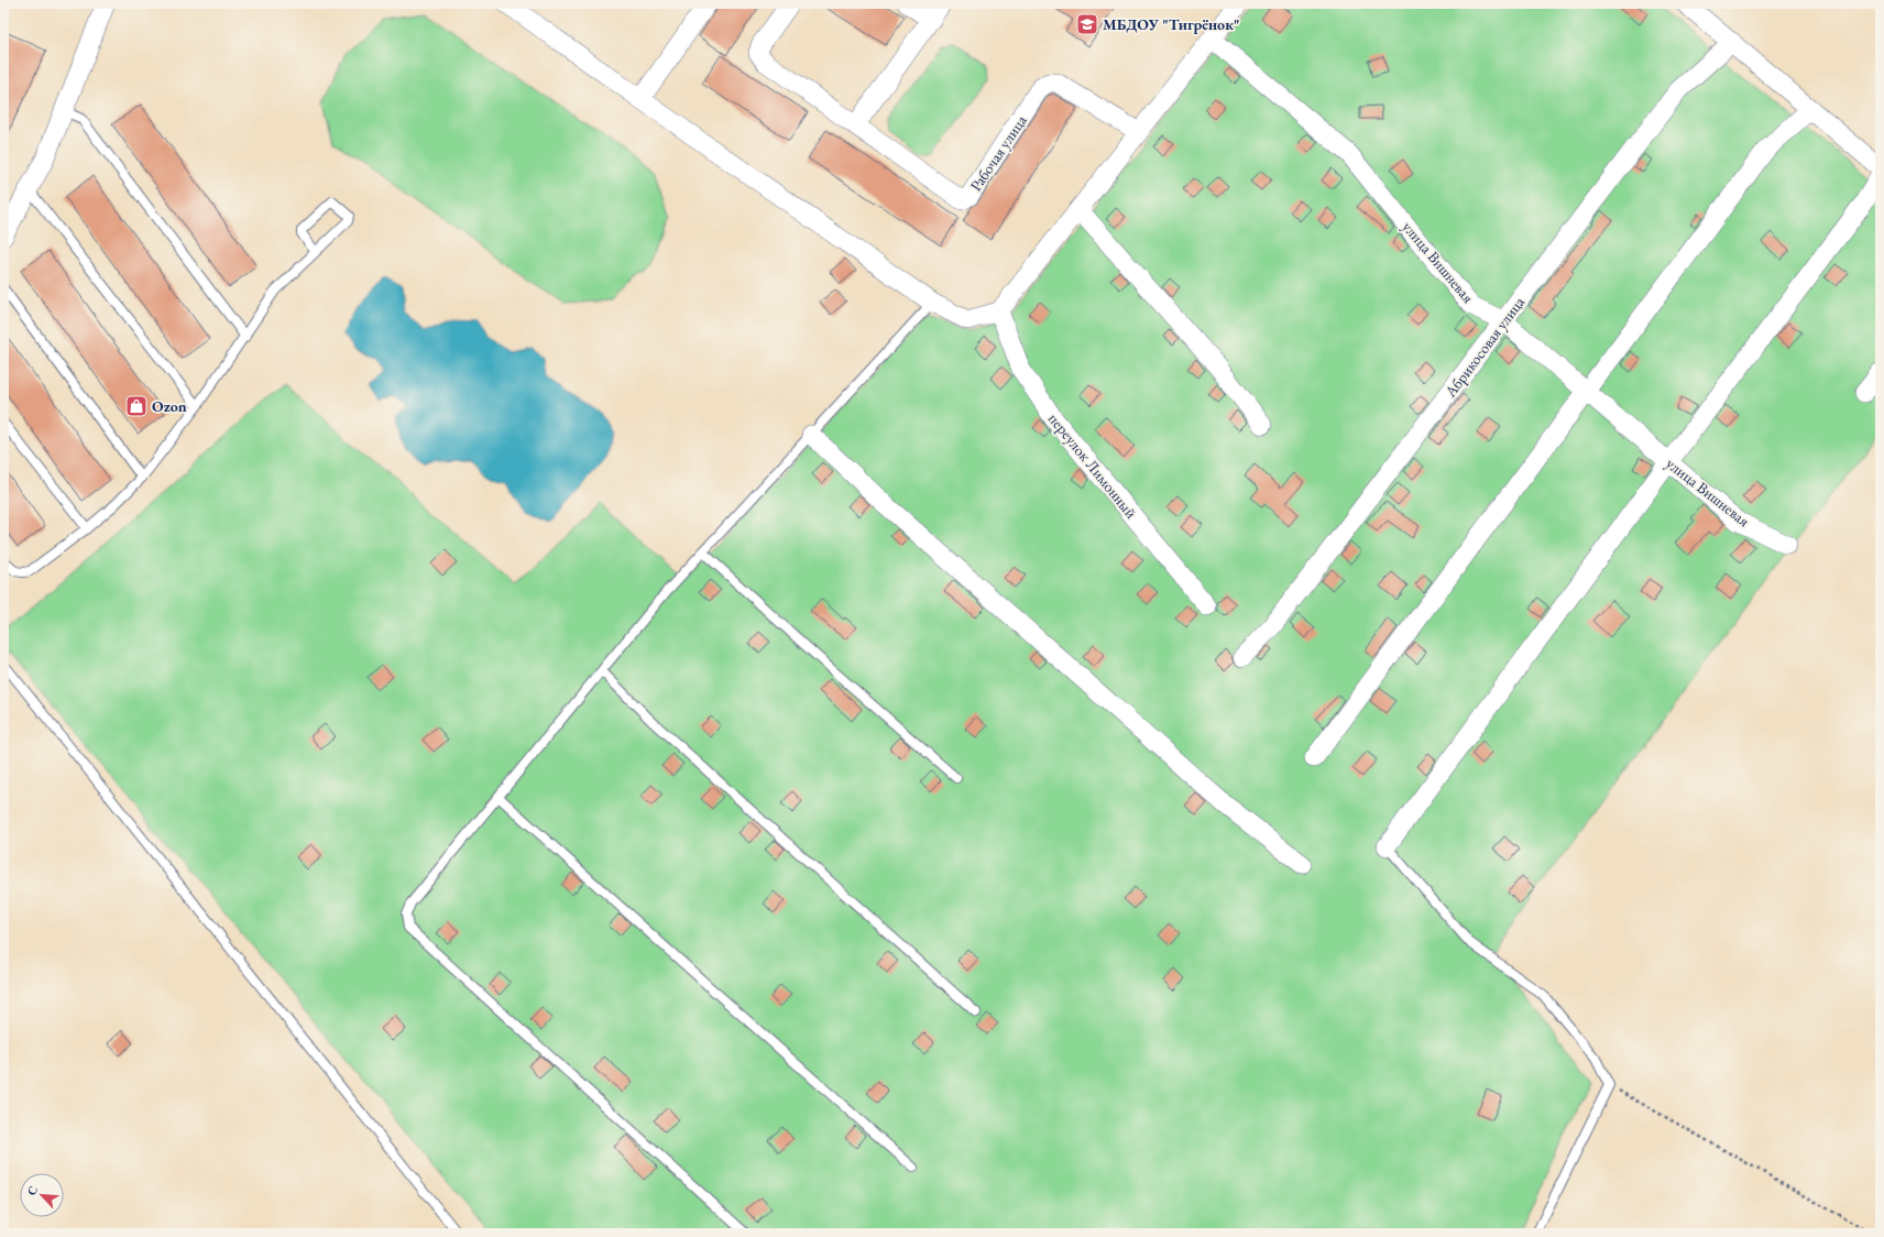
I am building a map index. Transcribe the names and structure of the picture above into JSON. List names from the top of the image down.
{
  "streets": {
    "street": [
      "Рабочая улица",
      "улица Вишневая",
      "Абрикосовая улица",
      "переулок Лимонный"
    ]
  },
  "crossings": [
    ["улица Вишневая", "Абрикосовая улица"]
  ],
  "places": {
    "school or university": ["МБДОУ \"Тигрёнок\""],
    "shop": ["Ozon"]
  },
  "north": "top left"
}
